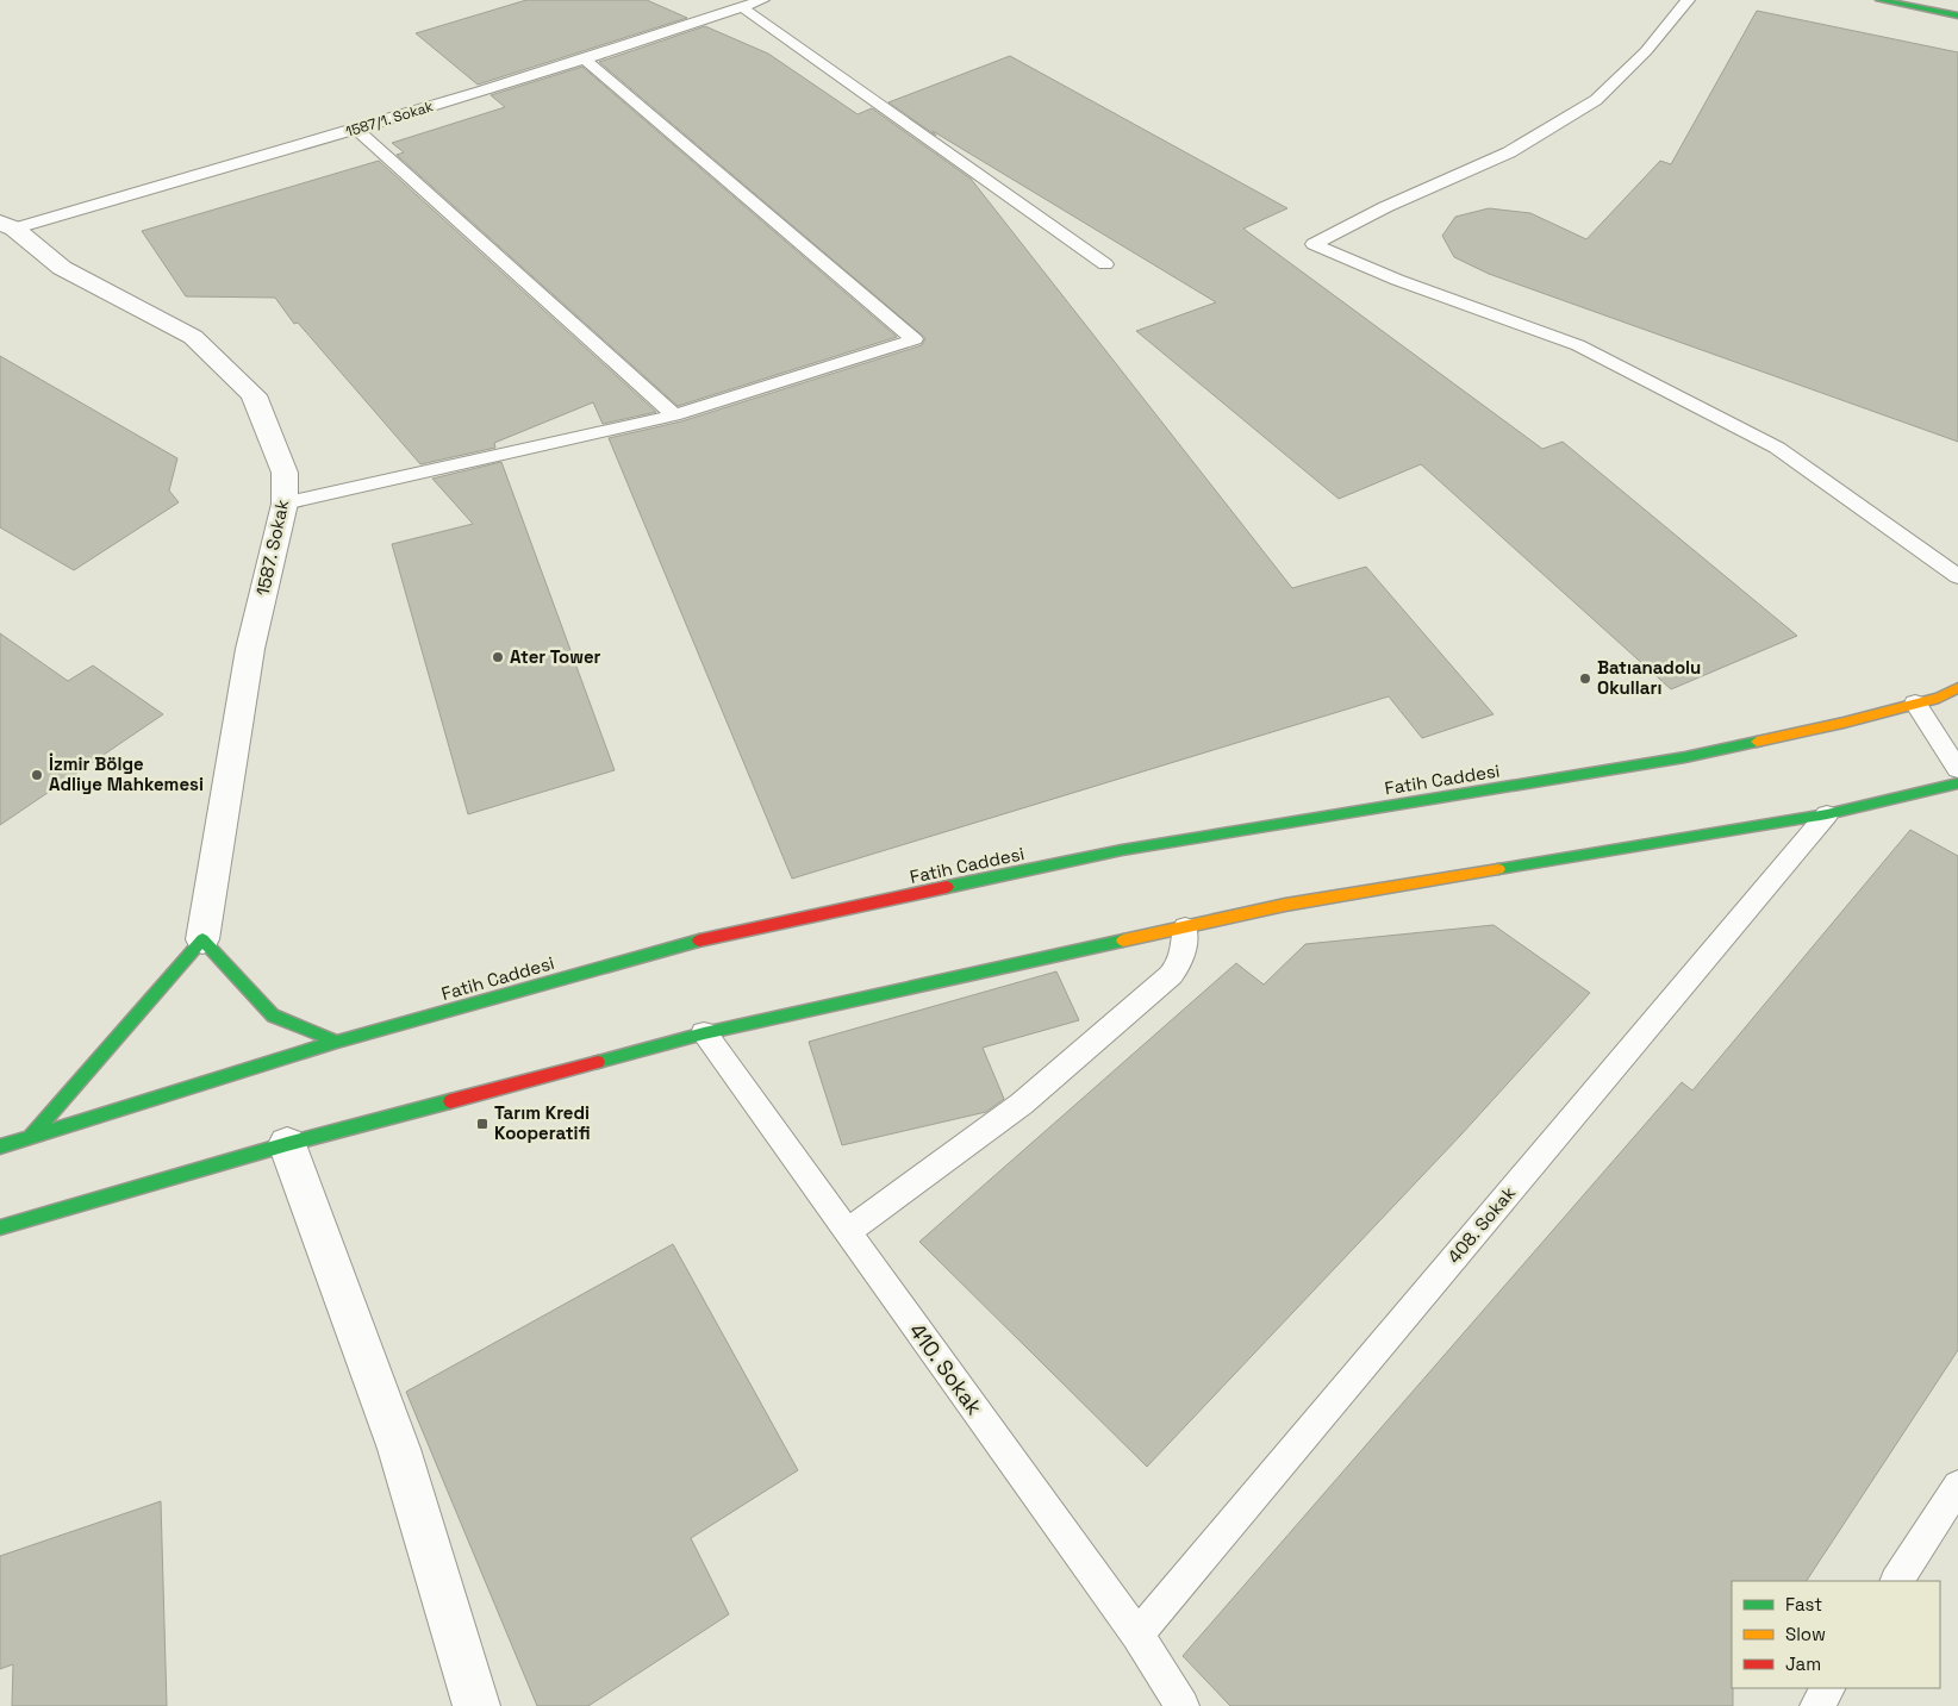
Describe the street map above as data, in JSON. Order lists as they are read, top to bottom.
{
  "streets": {
    "main road": ["Fatih Caddesi"],
    "street": ["1587. Sokak"],
    "lane": ["1587/1. Sokak", "408. Sokak", "410. Sokak"]
  },
  "crossings": [
    ["1587/1. Sokak", "1587. Sokak"],
    ["408. Sokak", "410. Sokak"]
  ],
  "places": {
    "other": ["Ater Tower", "Batıanadolu Okulları", "İzmir Bölge Adliye Mahkemesi"],
    "transit": ["Tarım Kredi Kooperatifi"]
  },
  "legend": ["Fast", "Slow", "Jam"]
}
